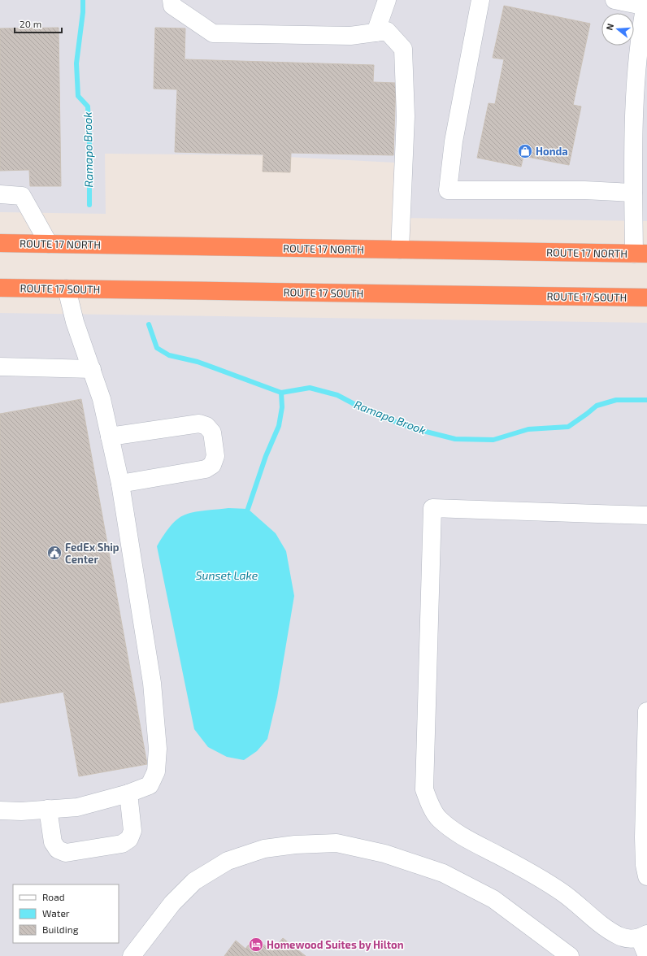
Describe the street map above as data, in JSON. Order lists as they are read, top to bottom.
{
  "streets": {
    "highway": ["ROUTE 17 NORTH", "ROUTE 17 SOUTH"]
  },
  "water": ["Ramapo Brook", "Sunset Lake"],
  "places": {
    "shop": ["Honda"],
    "public building": ["FedEx Ship Center"],
    "hotel": ["Homewood Suites by Hilton"]
  },
  "legend": ["Road", "Water", "Building"],
  "scale_bar": "20 m",
  "north": "left"
}
